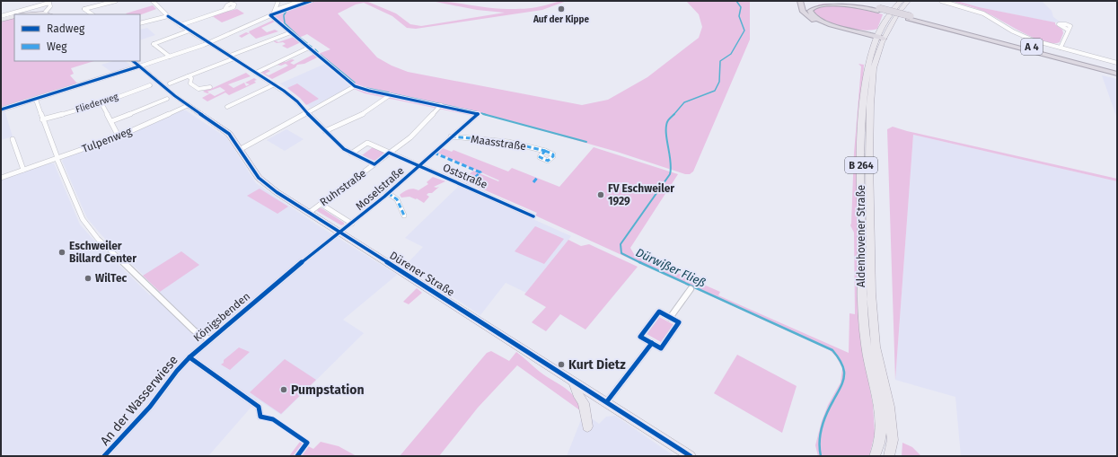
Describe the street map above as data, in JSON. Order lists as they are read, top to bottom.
{
  "streets": {
    "highway": ["A 4"],
    "main road": ["B 264", "Aldenhovener Straße", "Dürener Straße"],
    "street": [
      "Fliederweg",
      "Tulpenweg",
      "Maasstraße",
      "Oststraße",
      "Ruhrstraße",
      "Moselstraße",
      "Königsbenden",
      "An der Wasserwiese"
    ]
  },
  "crossings": [
    ["Fliederweg", "Königsbenden"],
    ["Tulpenweg", "Dürener Straße"],
    ["Tulpenweg", "Königsbenden"],
    ["Maasstraße", "Moselstraße"],
    ["Oststraße", "Ruhrstraße"],
    ["Oststraße", "Moselstraße"],
    ["Ruhrstraße", "Dürener Straße"],
    ["Moselstraße", "Dürener Straße"],
    ["Moselstraße", "Königsbenden"],
    ["Dürener Straße", "Königsbenden"],
    ["Königsbenden", "An der Wasserwiese"]
  ],
  "water": ["Dürwißer Fließ"],
  "places": [
    "Auf der Kippe",
    "FV Eschweiler 1929",
    "Eschweiler Billard Center",
    "WilTec",
    "Kurt Dietz",
    "Pumpstation"
  ],
  "legend": ["Radweg", "Weg"]
}
